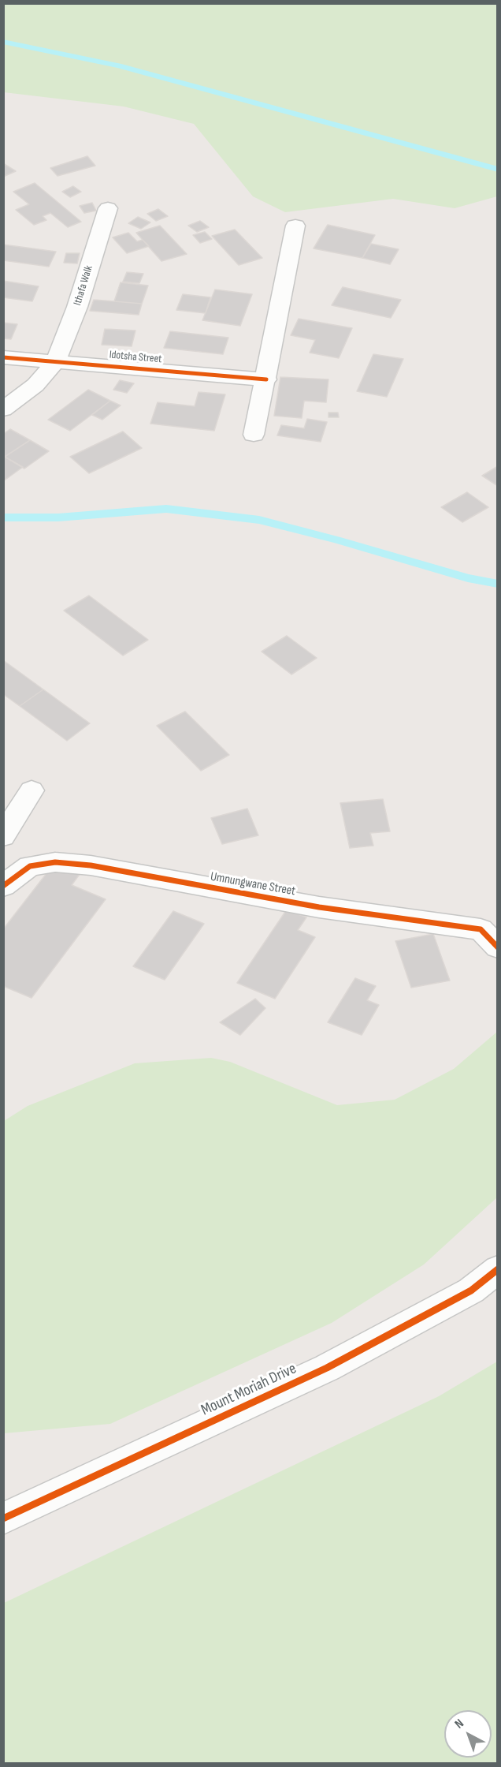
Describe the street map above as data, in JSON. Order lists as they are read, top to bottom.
{
  "streets": {
    "street": [
      "Ithafa Walk",
      "Idotsha Street",
      "Umnungwane Street",
      "Mount Moriah Drive"
    ]
  },
  "crossings": [
    ["Ithafa Walk", "Idotsha Street"]
  ],
  "north": "top left"
}
